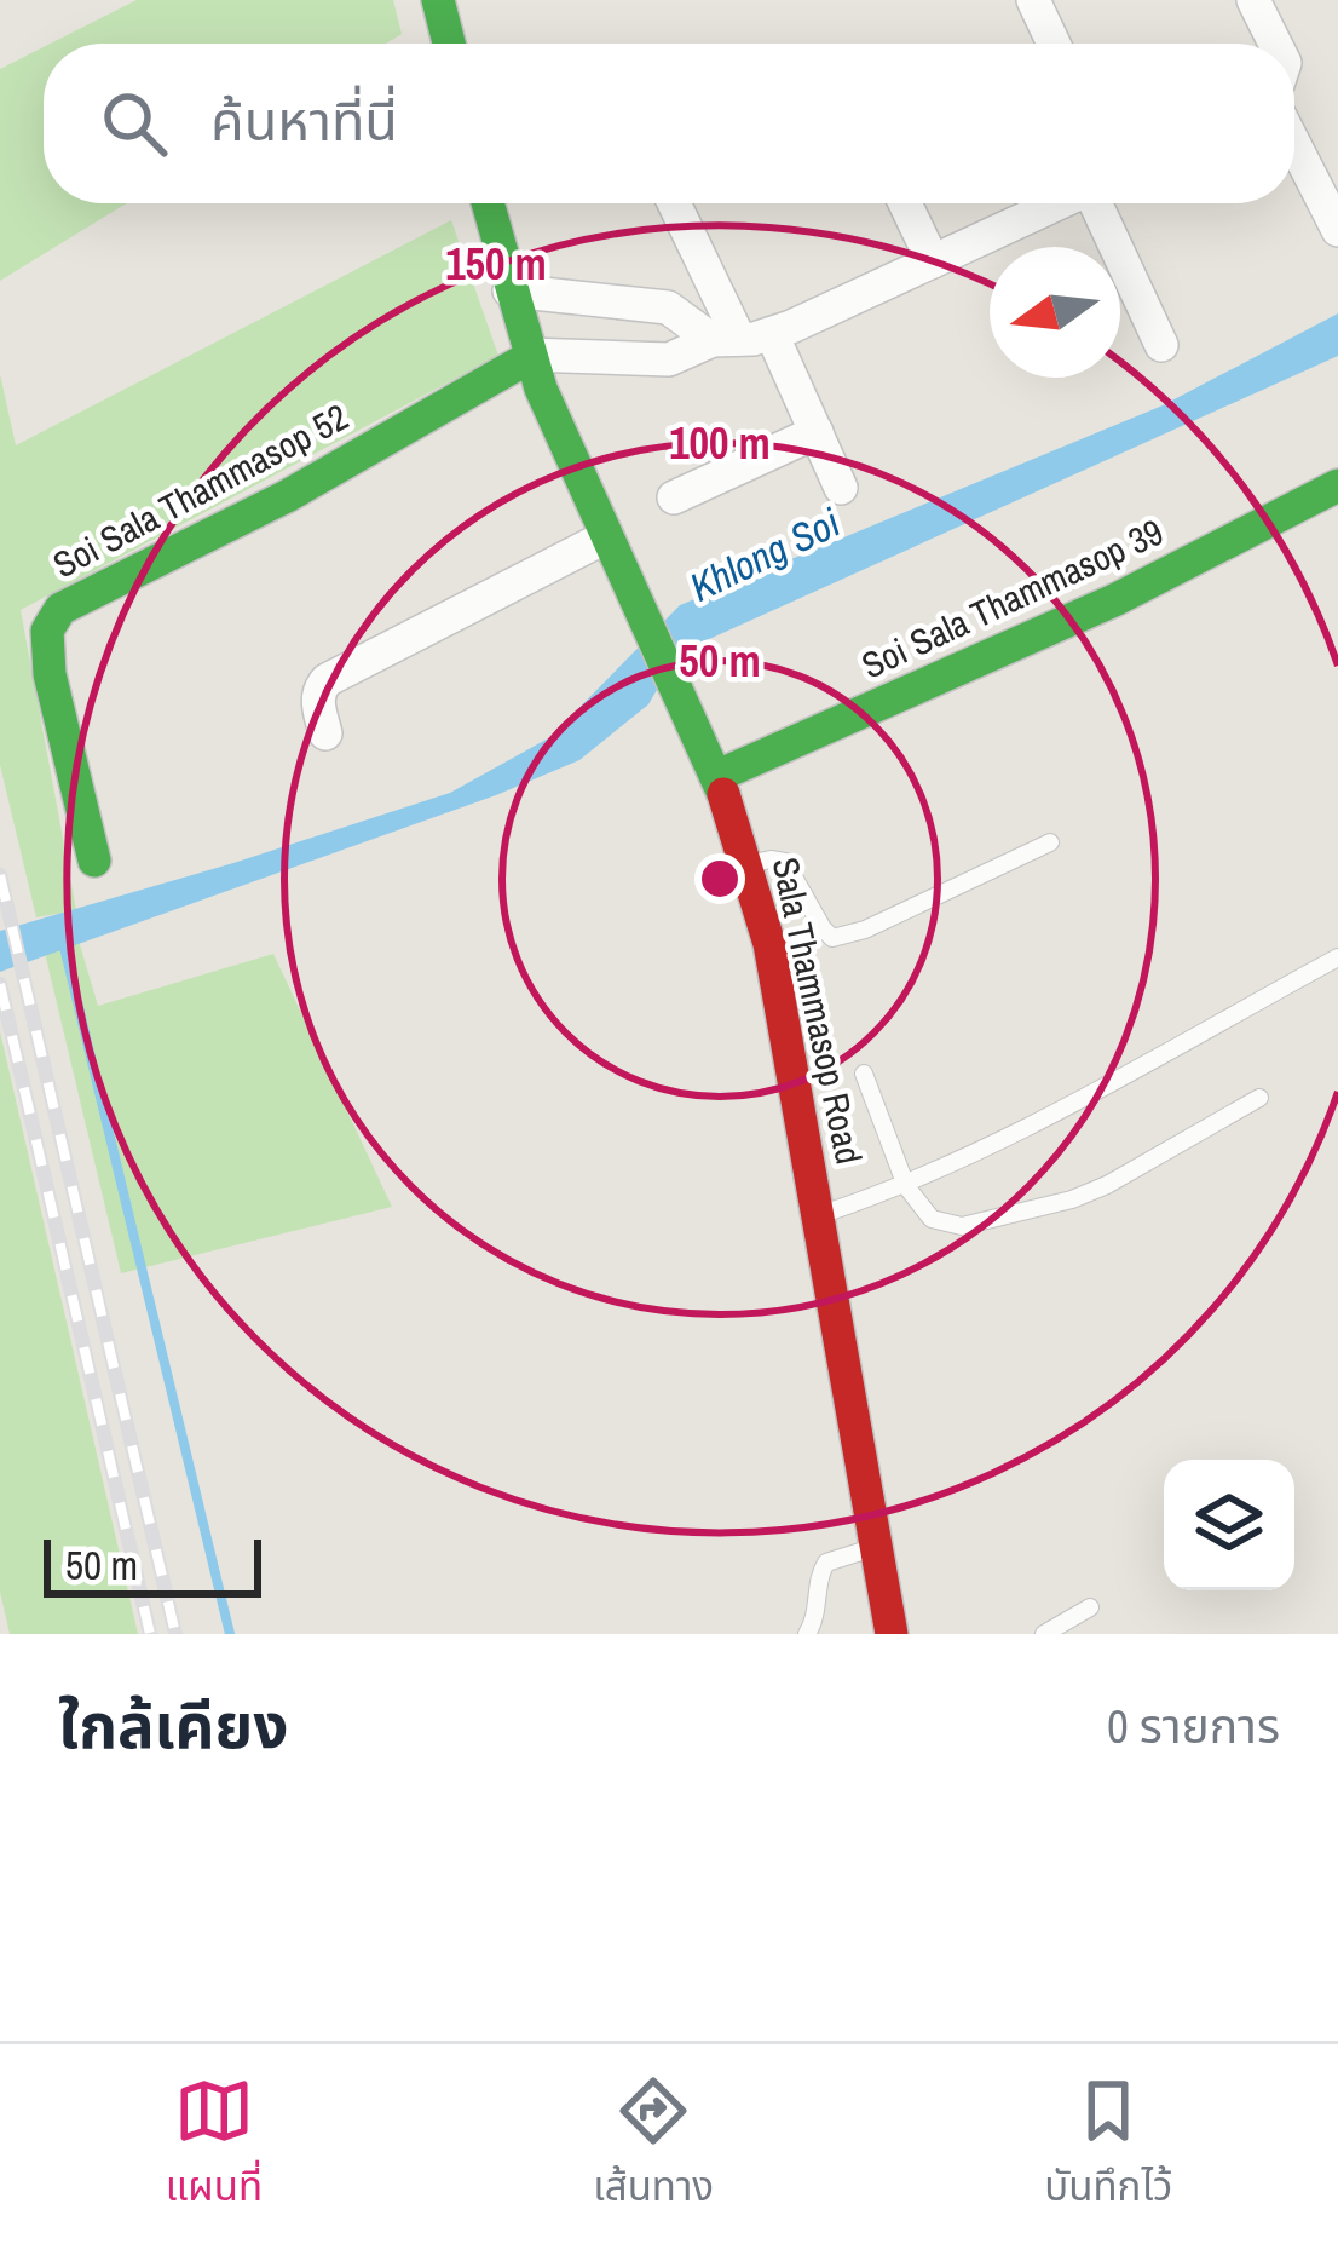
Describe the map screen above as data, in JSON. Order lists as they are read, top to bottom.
{
  "streets": {
    "street": ["Soi Sala Thammasop 52", "Soi Sala Thammasop 39", "Sala Thammasop Road"]
  },
  "crossings": [
    ["Soi Sala Thammasop 52", "Sala Thammasop Road"],
    ["Soi Sala Thammasop 39", "Sala Thammasop Road"]
  ],
  "water": ["Khlong Soi"],
  "scale_bar": "50 m",
  "north": "left",
  "page": {
    "search": "ค้นหาที่นี่",
    "scale": "50 m",
    "heading": ["ใกล้เคียง", "0 รายการ"],
    "nav": ["แผนที่", "เส้นทาง", "บันทึกไว้"]
  },
  "rings": ["150 m", "100 m", "50 m"]
}
